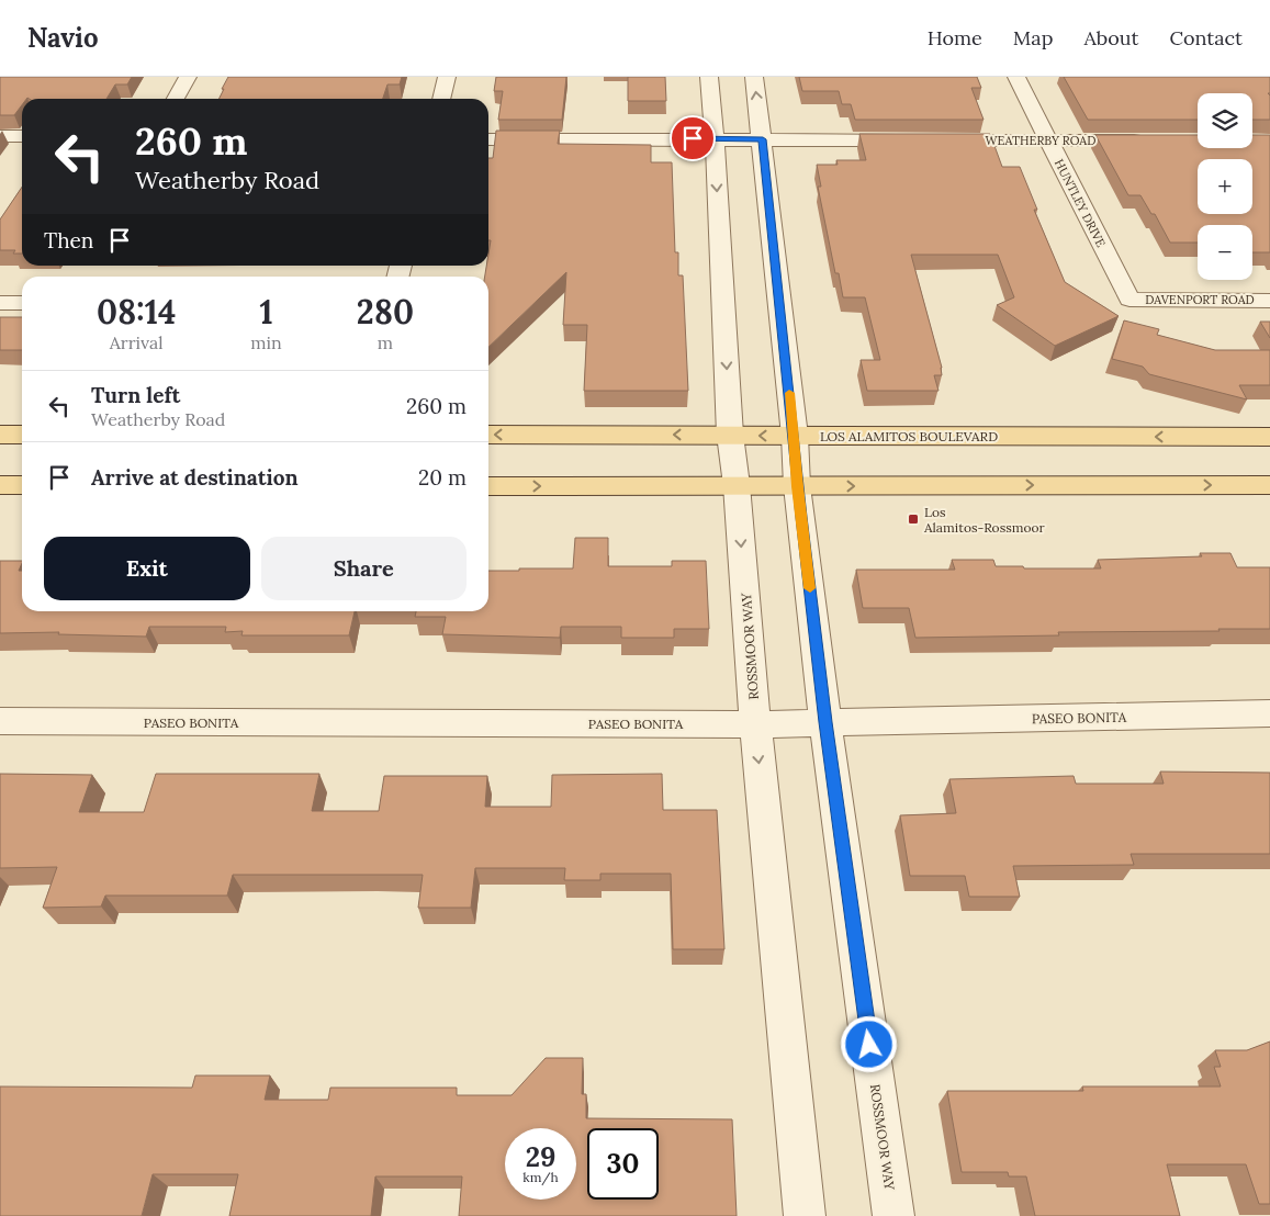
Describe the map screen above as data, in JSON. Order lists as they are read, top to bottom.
{
  "streets": {
    "main road": ["LOS ALAMITOS BOULEVARD"],
    "street": [
      "WEATHERBY ROAD",
      "HUNTLEY DRIVE",
      "DAVENPORT ROAD",
      "ROSSMOOR WAY",
      "PASEO BONITA"
    ]
  },
  "crossings": [
    ["WEATHERBY ROAD", "HUNTLEY DRIVE"],
    ["HUNTLEY DRIVE", "DAVENPORT ROAD"],
    ["LOS ALAMITOS BOULEVARD", "ROSSMOOR WAY"],
    ["ROSSMOOR WAY", "PASEO BONITA"]
  ],
  "places": {
    "transit": ["Los Alamitos-Rossmoor"]
  },
  "page": {
    "header": "Navio",
    "nav": [
      "Home",
      "Map",
      "About",
      "Contact"
    ],
    "map_buttons": ["+", "−"],
    "turn": ["260 m", "Weatherby Road"],
    "then": "Then",
    "eta": [
      "08:14",
      "Arrival",
      "1",
      "min",
      "280",
      "m"
    ],
    "list": [
      {
        "name": "Turn left",
        "note": "Weatherby Road",
        "value": "260 m"
      },
      {
        "name": "Arrive at destination",
        "value": "20 m"
      }
    ],
    "buttons": ["Exit", "Share"],
    "speed": "29 km/h",
    "limit": "30"
  }
}
